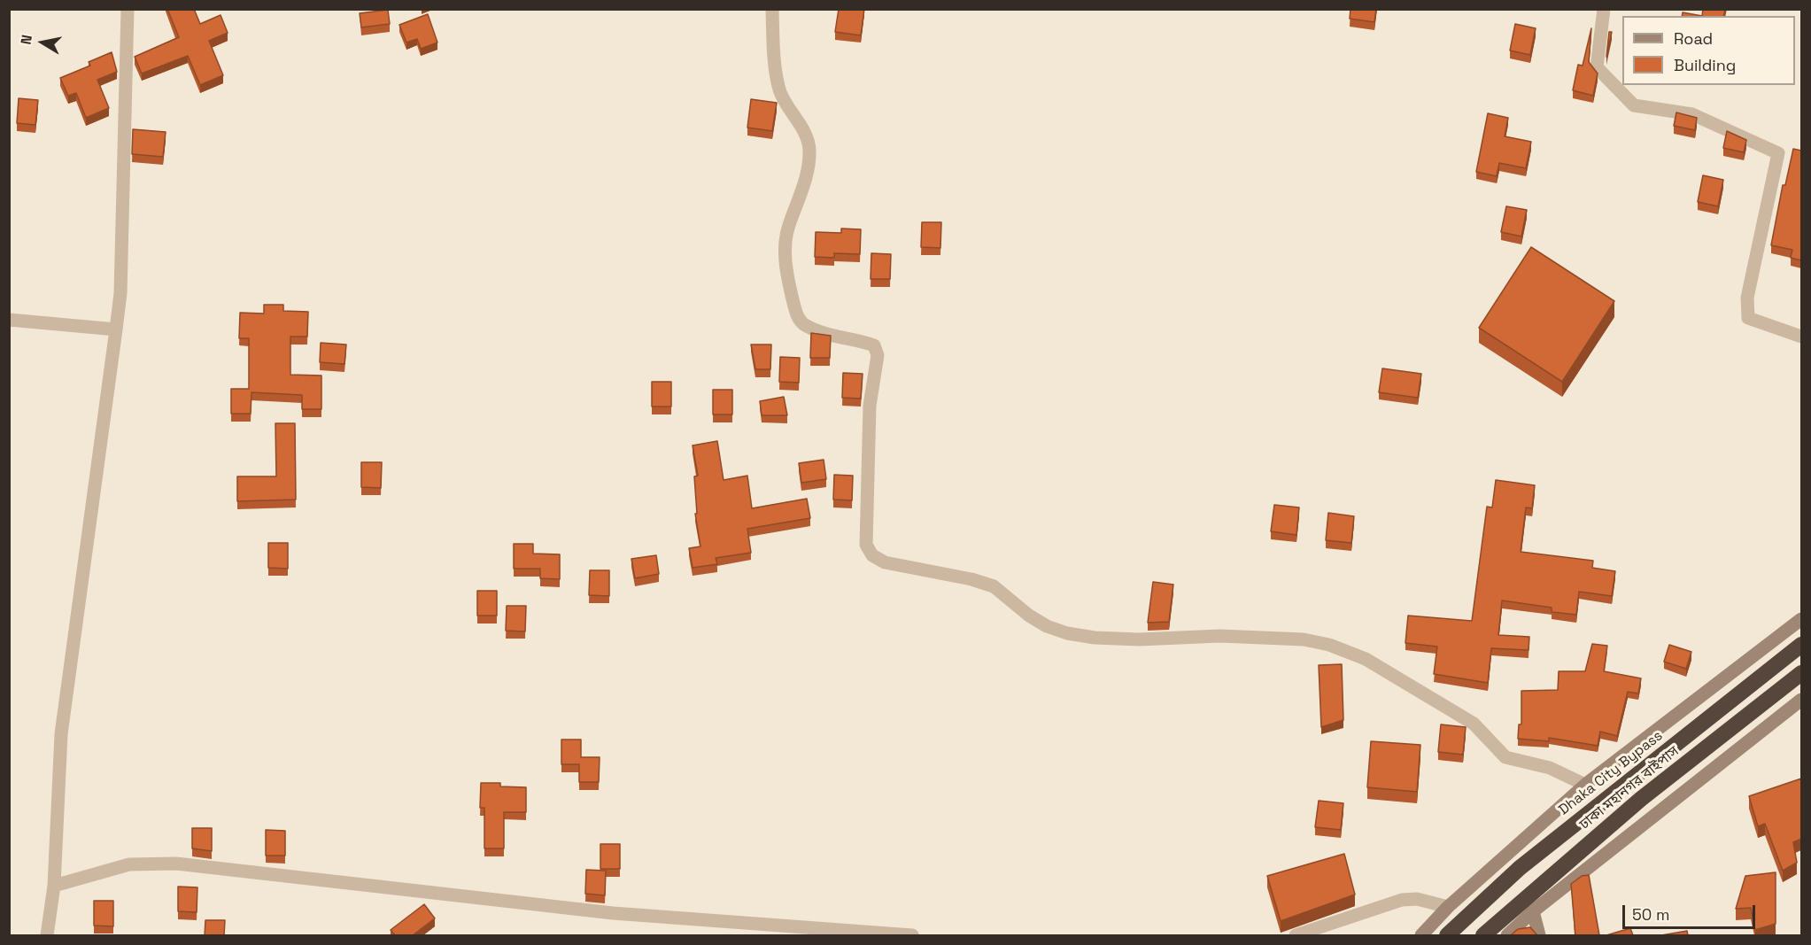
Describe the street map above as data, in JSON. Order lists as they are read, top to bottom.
{
  "streets": {
    "highway": ["Dhaka City Bypass", "ঢাকা মহানগর বাইপাস"]
  },
  "legend": ["Road", "Building"],
  "scale_bar": "50 m",
  "north": "left"
}
